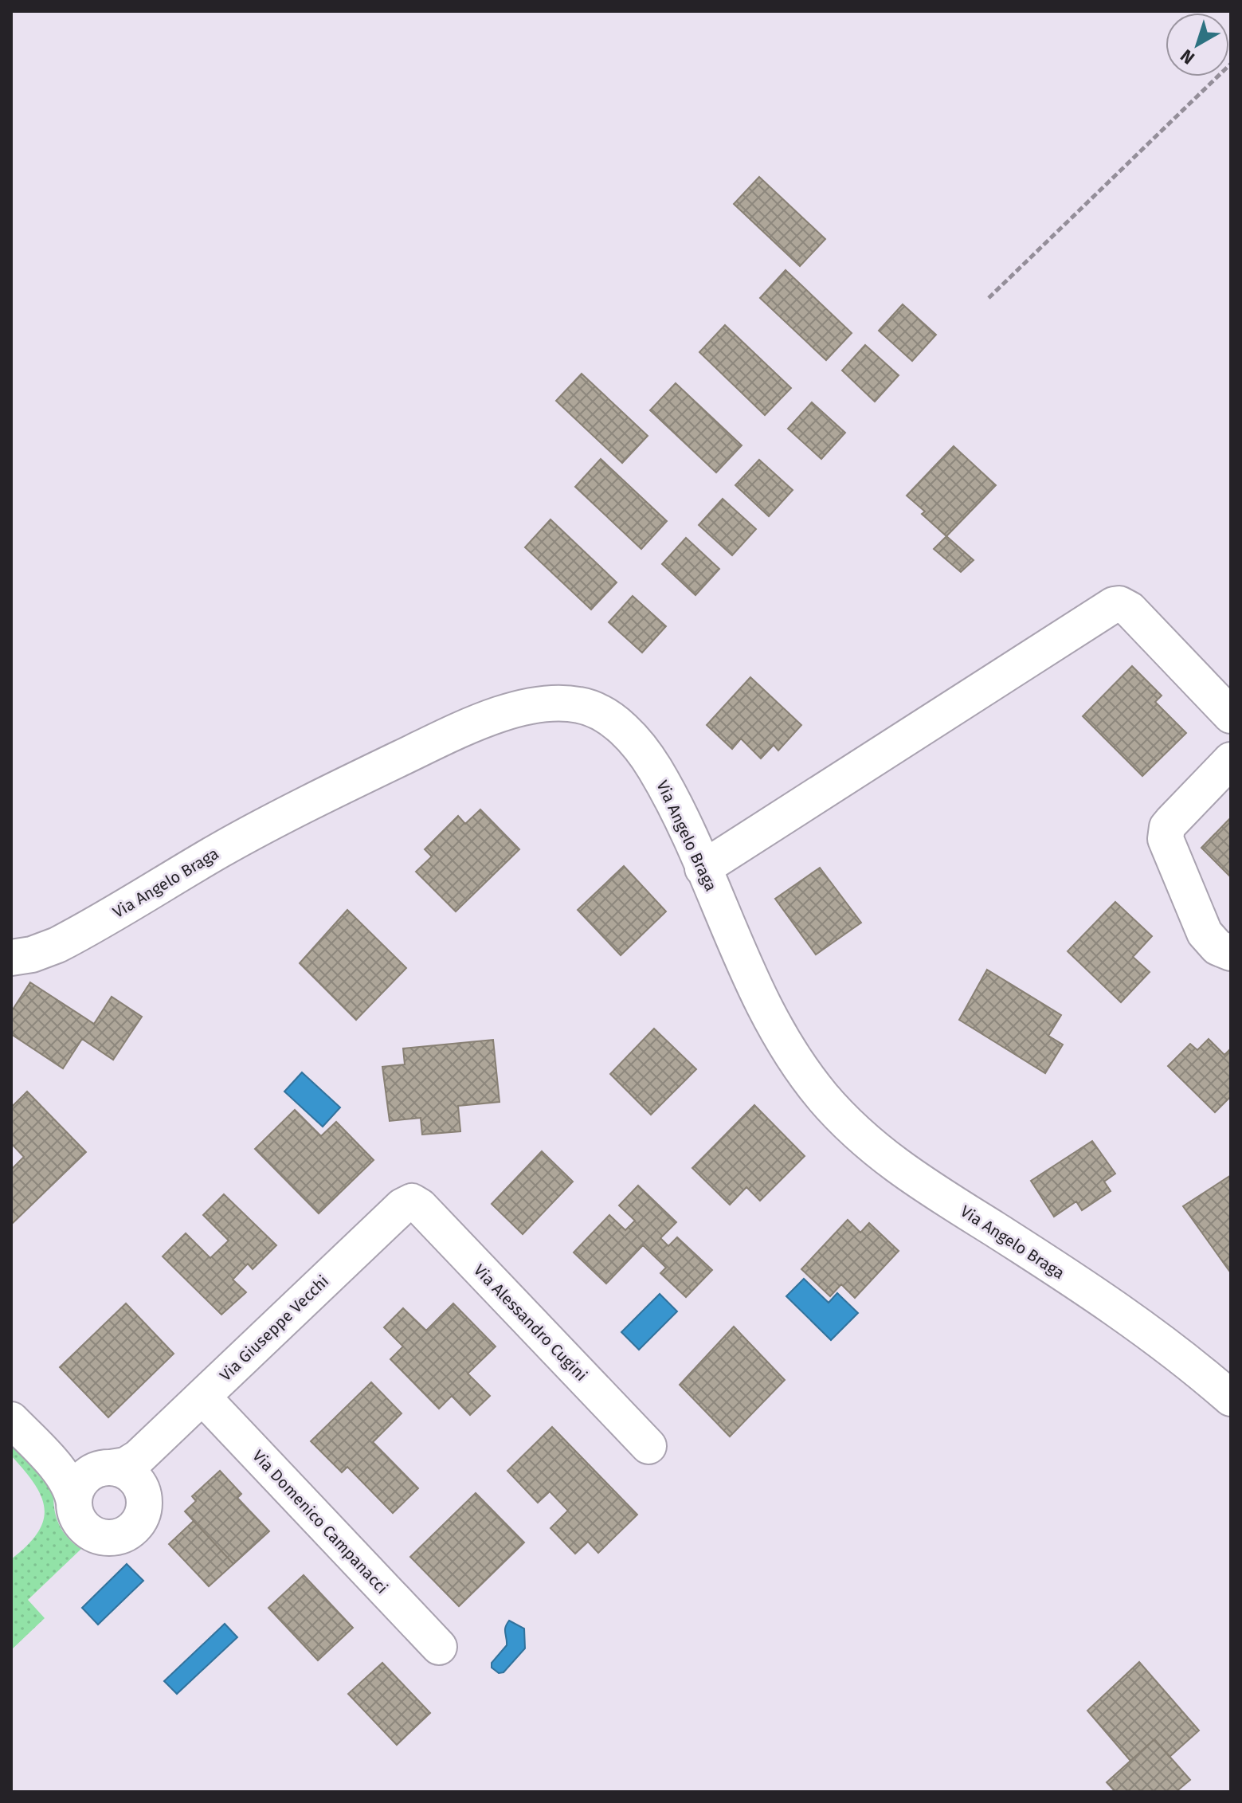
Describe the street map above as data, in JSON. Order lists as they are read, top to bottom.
{
  "streets": {
    "street": [
      "Via Angelo Braga",
      "Via Alessandro Cugini",
      "Via Giuseppe Vecchi",
      "Via Domenico Campanacci"
    ]
  },
  "crossings": [
    ["Via Alessandro Cugini", "Via Giuseppe Vecchi"],
    ["Via Giuseppe Vecchi", "Via Domenico Campanacci"]
  ],
  "north": "bottom left"
}
